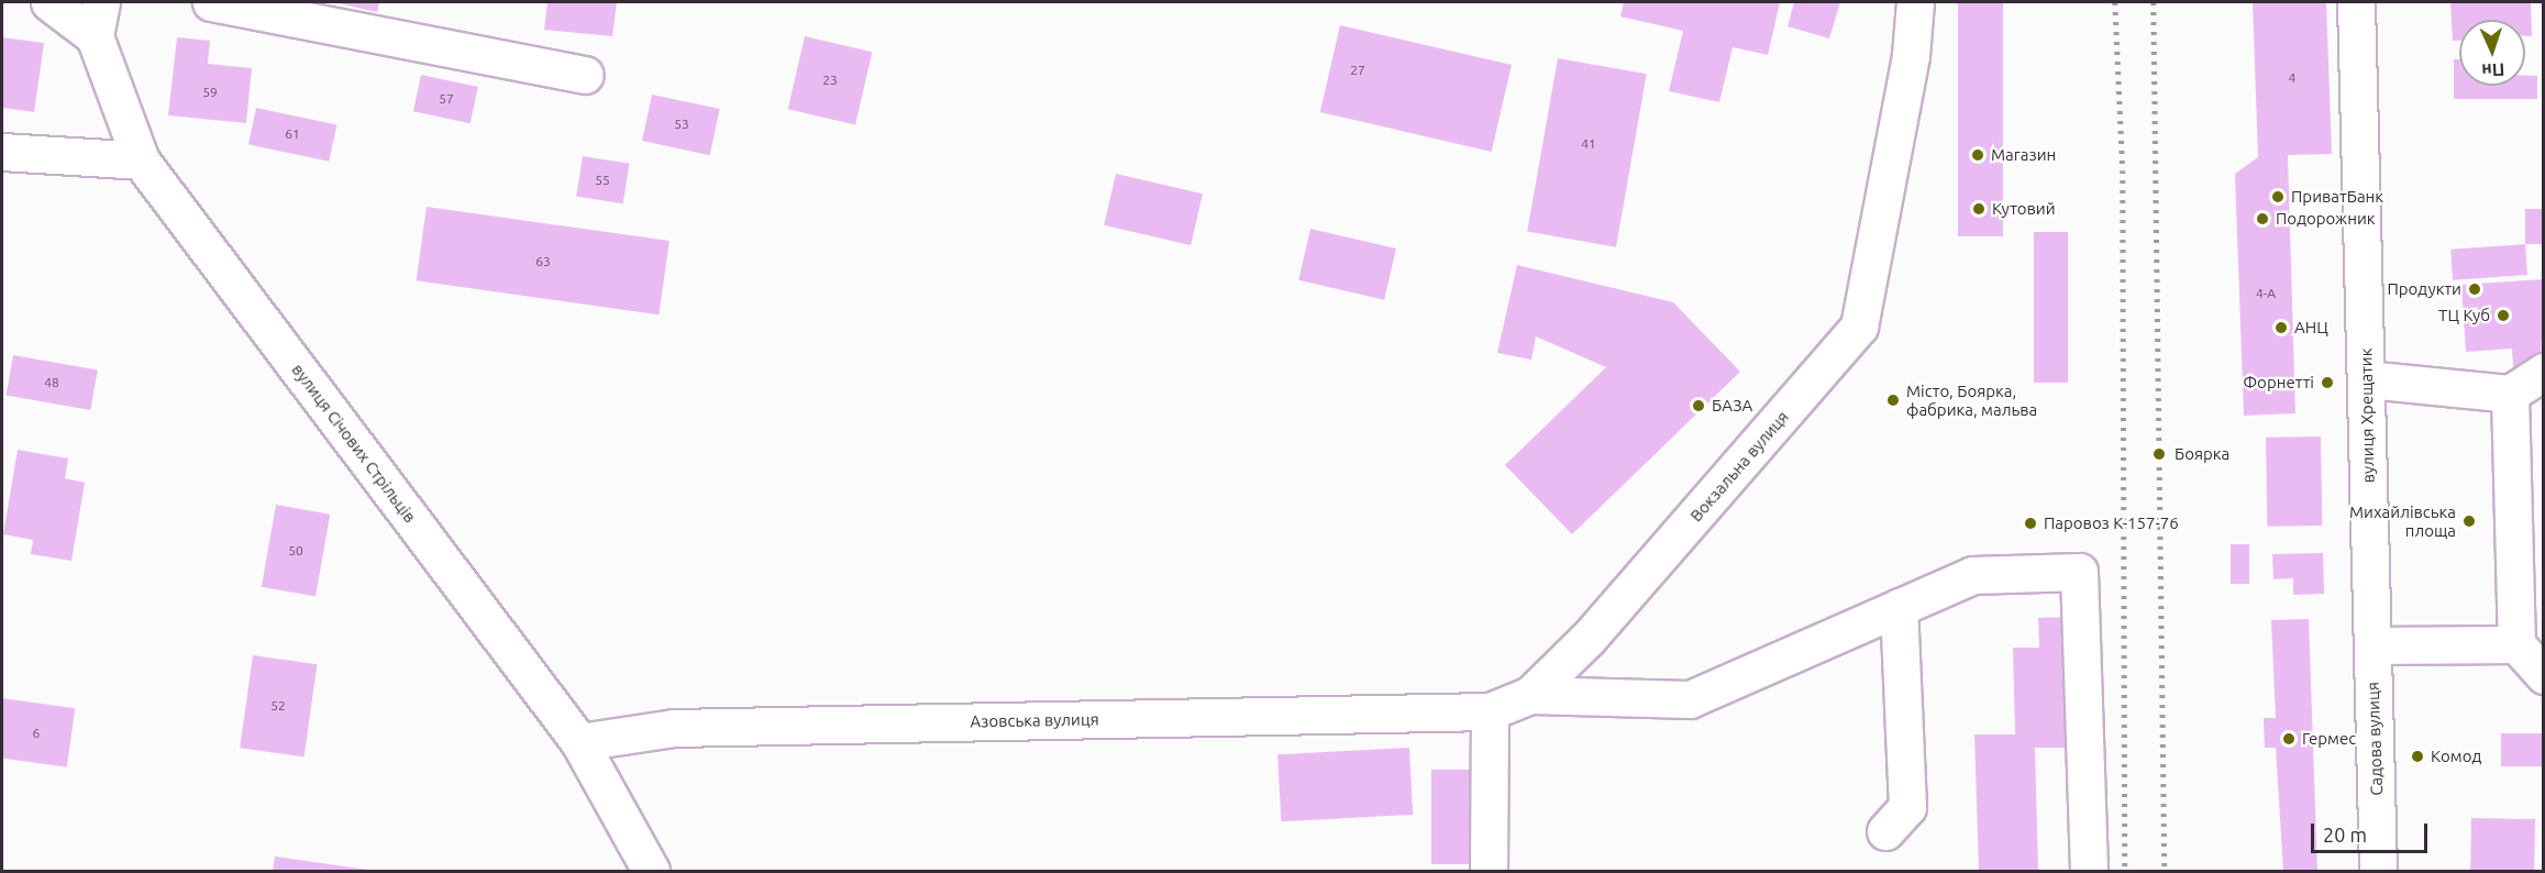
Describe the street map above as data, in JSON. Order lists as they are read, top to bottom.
{
  "streets": {
    "street": [
      "вулиця Хрещатик",
      "вулиця Січових Стрільців",
      "Вокзальна вулиця",
      "Азовська вулиця",
      "Садова вулиця"
    ]
  },
  "crossings": [
    ["вулиця Хрещатик", "Садова вулиця"],
    ["вулиця Січових Стрільців", "Азовська вулиця"],
    ["Вокзальна вулиця", "Азовська вулиця"]
  ],
  "places": [
    "Магазин",
    "ПриватБанк",
    "Кутовий",
    "Подорожник",
    "Продукти",
    "ТЦ Куб",
    "АНЦ",
    "Форнетті",
    "Місто, Боярка, фабрика, мальва",
    "БАЗА",
    "Боярка",
    "Михайлівська площа",
    "Паровоз К-157-76",
    "Гермес",
    "Комод"
  ],
  "house_numbers": [
    "27",
    "4",
    "23",
    "59",
    "57",
    "53",
    "61",
    "41",
    "55",
    "63",
    "4-А",
    "48",
    "50",
    "52",
    "6"
  ],
  "scale_bar": "20 m",
  "north": "bottom"
}
